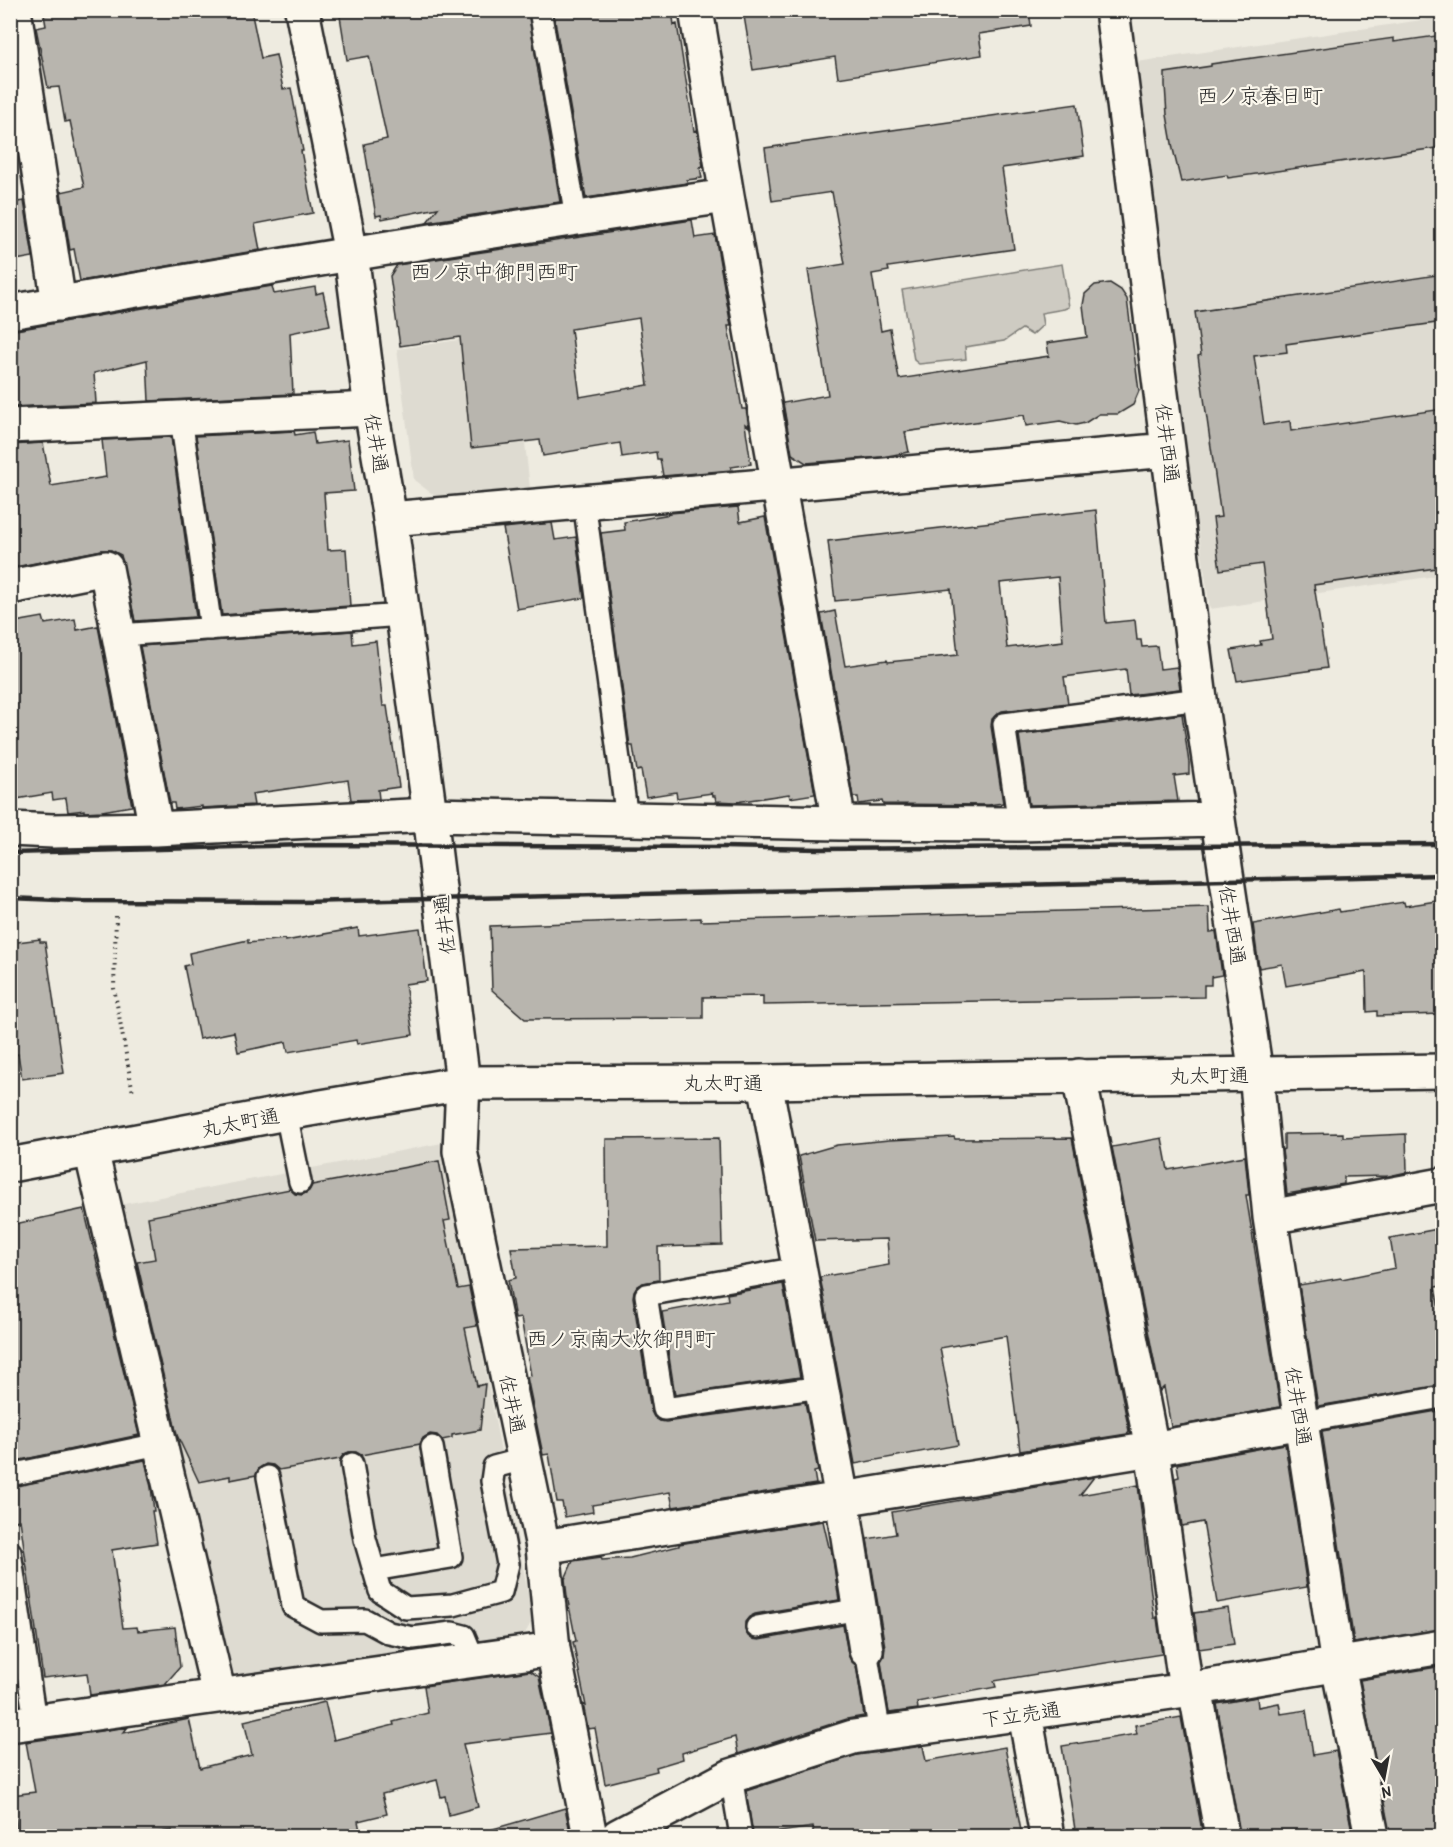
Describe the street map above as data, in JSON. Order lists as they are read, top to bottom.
{
  "streets": {
    "street": [
      "佐井通",
      "佐井西通",
      "丸太町通",
      "下立売通"
    ]
  },
  "crossings": [
    ["佐井通", "丸太町通"],
    ["佐井西通", "丸太町通"],
    ["佐井西通", "下立売通"]
  ],
  "districts": ["西ノ京春日町", "西ノ京中御門西町", "西ノ京南大炊御門町"],
  "north": "bottom"
}
